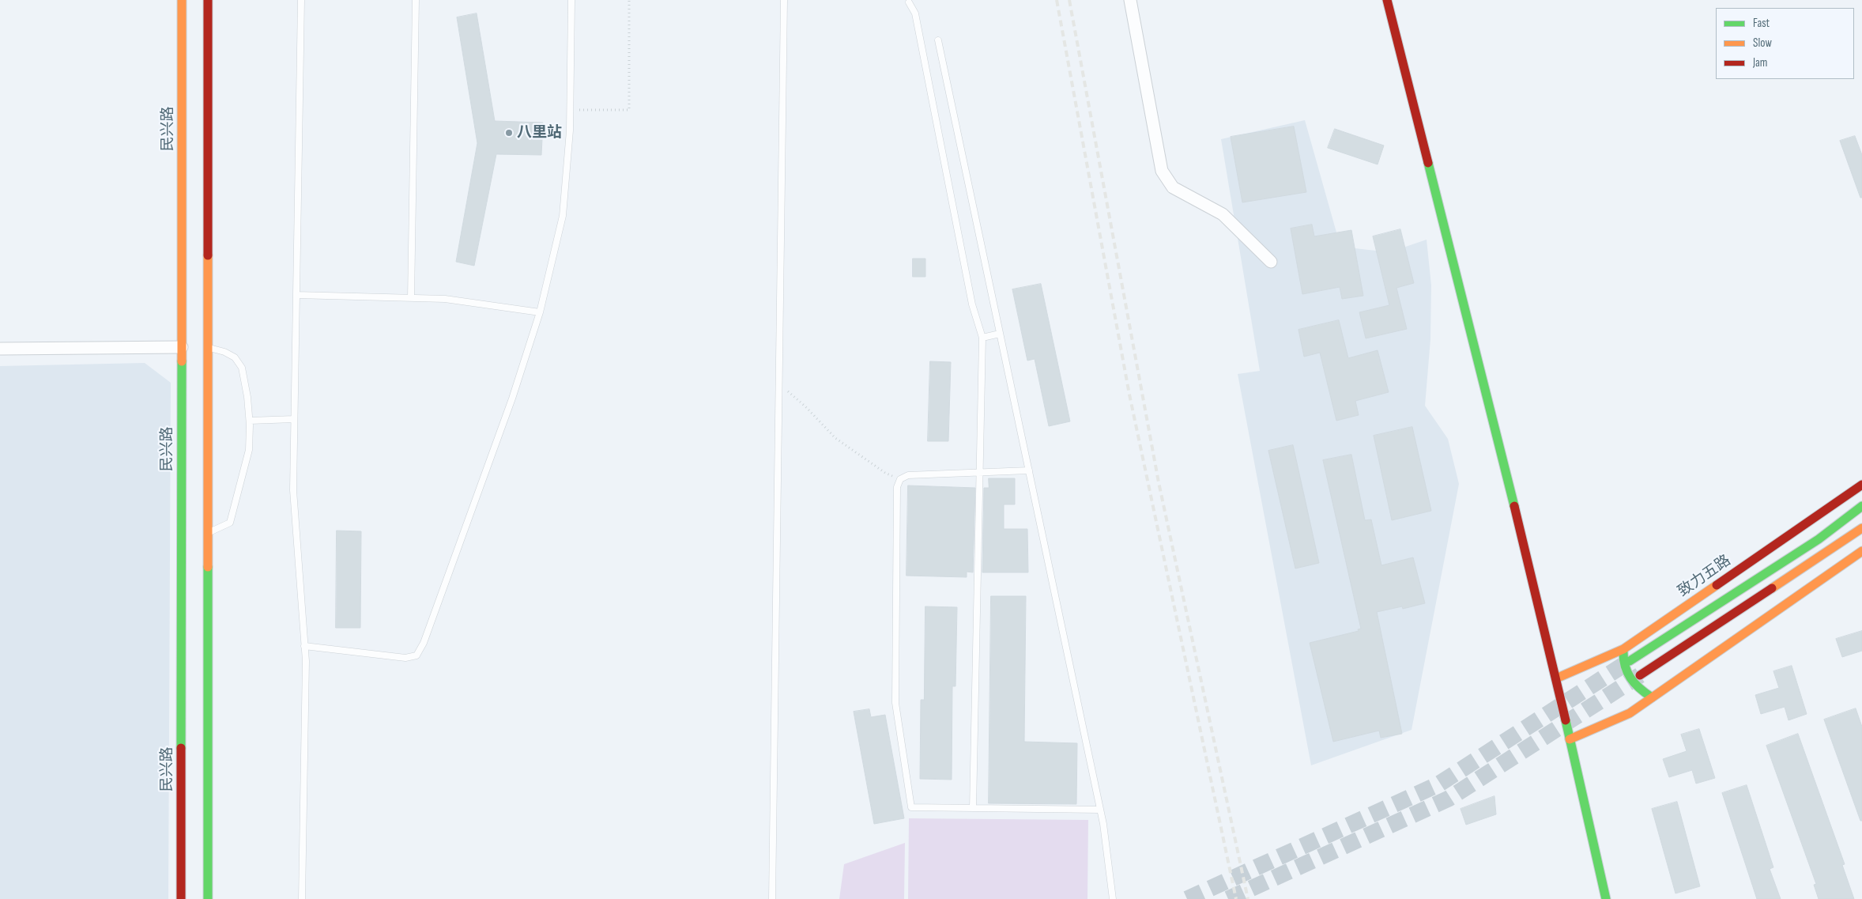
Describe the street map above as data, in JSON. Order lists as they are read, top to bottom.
{
  "streets": {
    "street": ["民兴路", "致力五路"]
  },
  "places": ["八里站"],
  "legend": ["Fast", "Slow", "Jam"]
}
